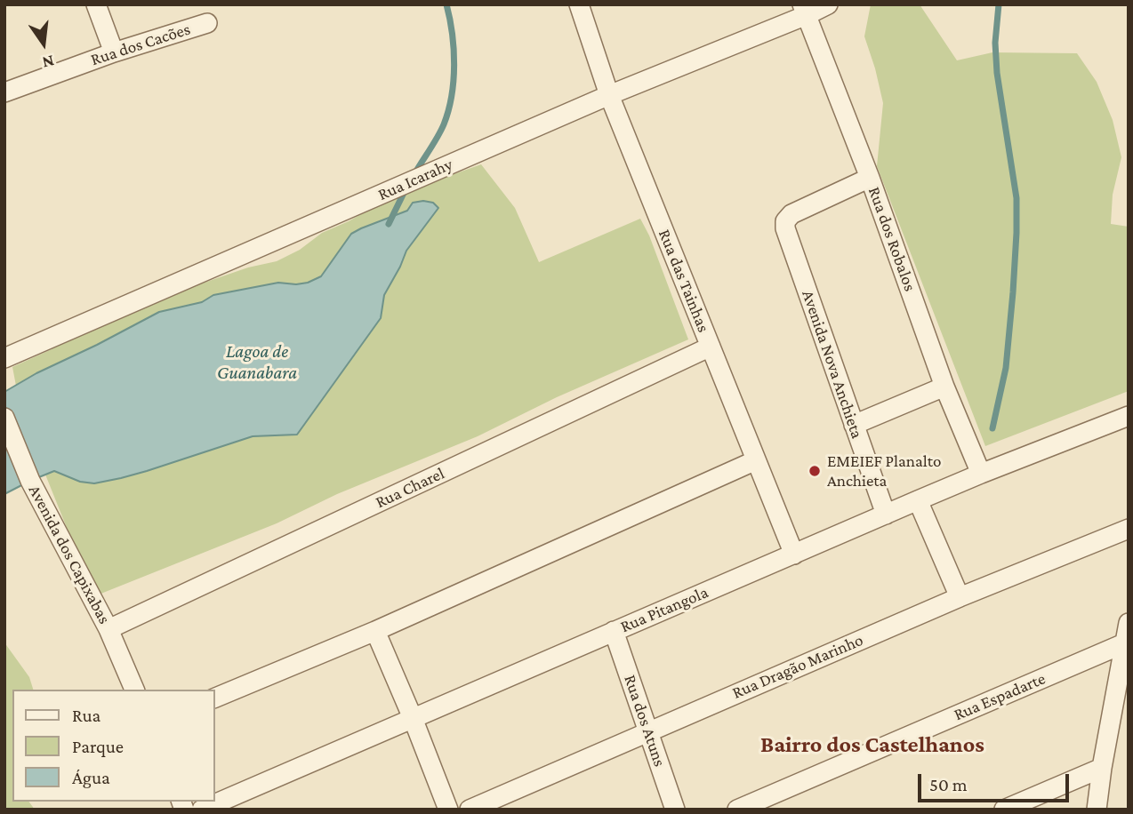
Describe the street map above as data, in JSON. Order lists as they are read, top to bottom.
{
  "streets": {
    "street": [
      "Rua dos Cacões",
      "Rua Icarahy",
      "Rua dos Robalos",
      "Rua das Tainhas",
      "Avenida Nova Anchieta",
      "Rua Charel",
      "Avenida dos Capixabas",
      "Rua Pitangola",
      "Rua Dragão Marinho",
      "Rua Espadarte",
      "Rua dos Atuns"
    ]
  },
  "crossings": [
    ["Rua Icarahy", "Rua dos Robalos"],
    ["Rua Icarahy", "Rua das Tainhas"],
    ["Rua dos Robalos", "Avenida Nova Anchieta"],
    ["Rua dos Robalos", "Rua Pitangola"],
    ["Rua das Tainhas", "Rua Charel"],
    ["Rua das Tainhas", "Rua Pitangola"],
    ["Avenida Nova Anchieta", "Rua Pitangola"],
    ["Rua Charel", "Avenida dos Capixabas"],
    ["Rua Pitangola", "Rua dos Atuns"],
    ["Rua Dragão Marinho", "Rua dos Atuns"]
  ],
  "districts": ["Bairro dos Castelhanos"],
  "water": ["Lagoa de Guanabara"],
  "places": ["EMEIEF Planalto Anchieta"],
  "legend": ["Rua", "Parque", "Água"],
  "scale_bar": "50 m",
  "north": "bottom"
}
